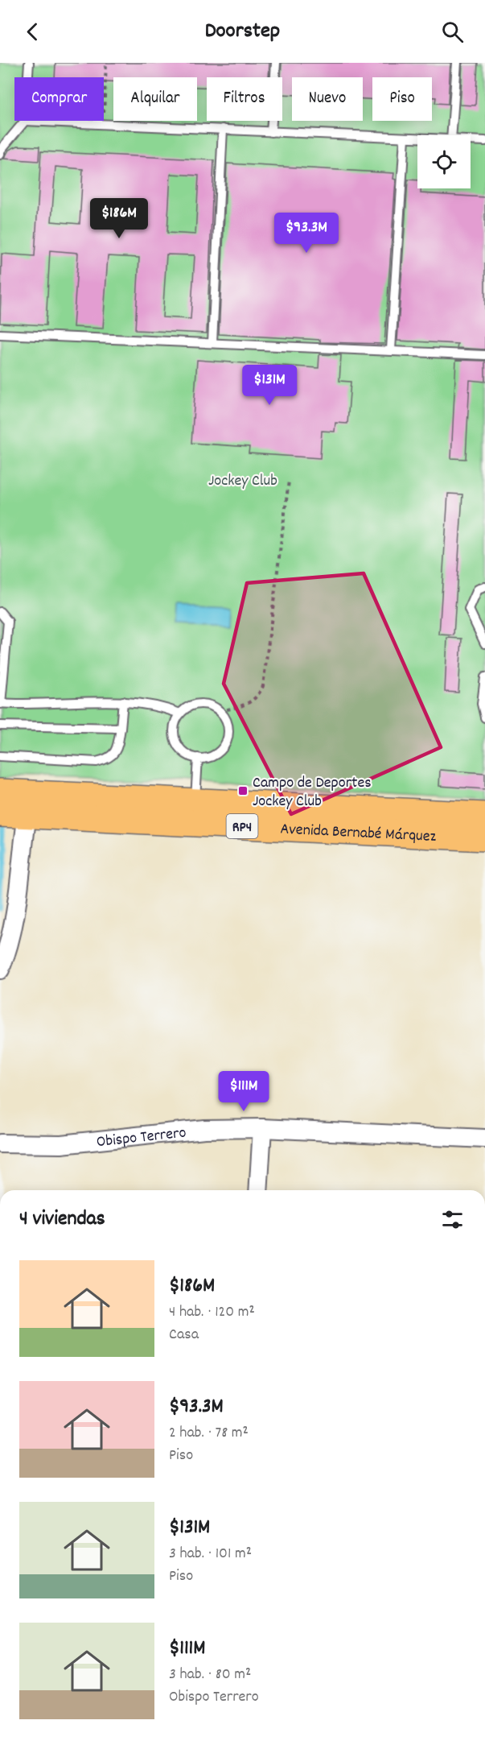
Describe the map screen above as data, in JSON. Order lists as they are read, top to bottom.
{
  "streets": {
    "main road": ["RP4", "Avenida Bernabé Márquez"],
    "street": ["Obispo Terrero"]
  },
  "parks": ["Jockey Club"],
  "places": {
    "transit": ["Campo de Deportes Jockey Club"]
  },
  "page": {
    "header": "Doorstep",
    "chip": [
      "Comprar",
      "Alquilar",
      "Filtros",
      "Nuevo",
      "Piso"
    ],
    "price": [
      "$186M",
      "$93.3M",
      "$131M",
      "$111M"
    ],
    "heading": "4 viviendas",
    "list": [
      {
        "name": "$186M",
        "note": "4 hab. · 120 m² · Casa"
      },
      {
        "name": "$93.3M",
        "note": "2 hab. · 78 m² · Piso"
      },
      {
        "name": "$131M",
        "note": "3 hab. · 101 m² · Piso"
      },
      {
        "name": "$111M",
        "note": "3 hab. · 80 m² · Obispo Terrero"
      }
    ]
  }
}
